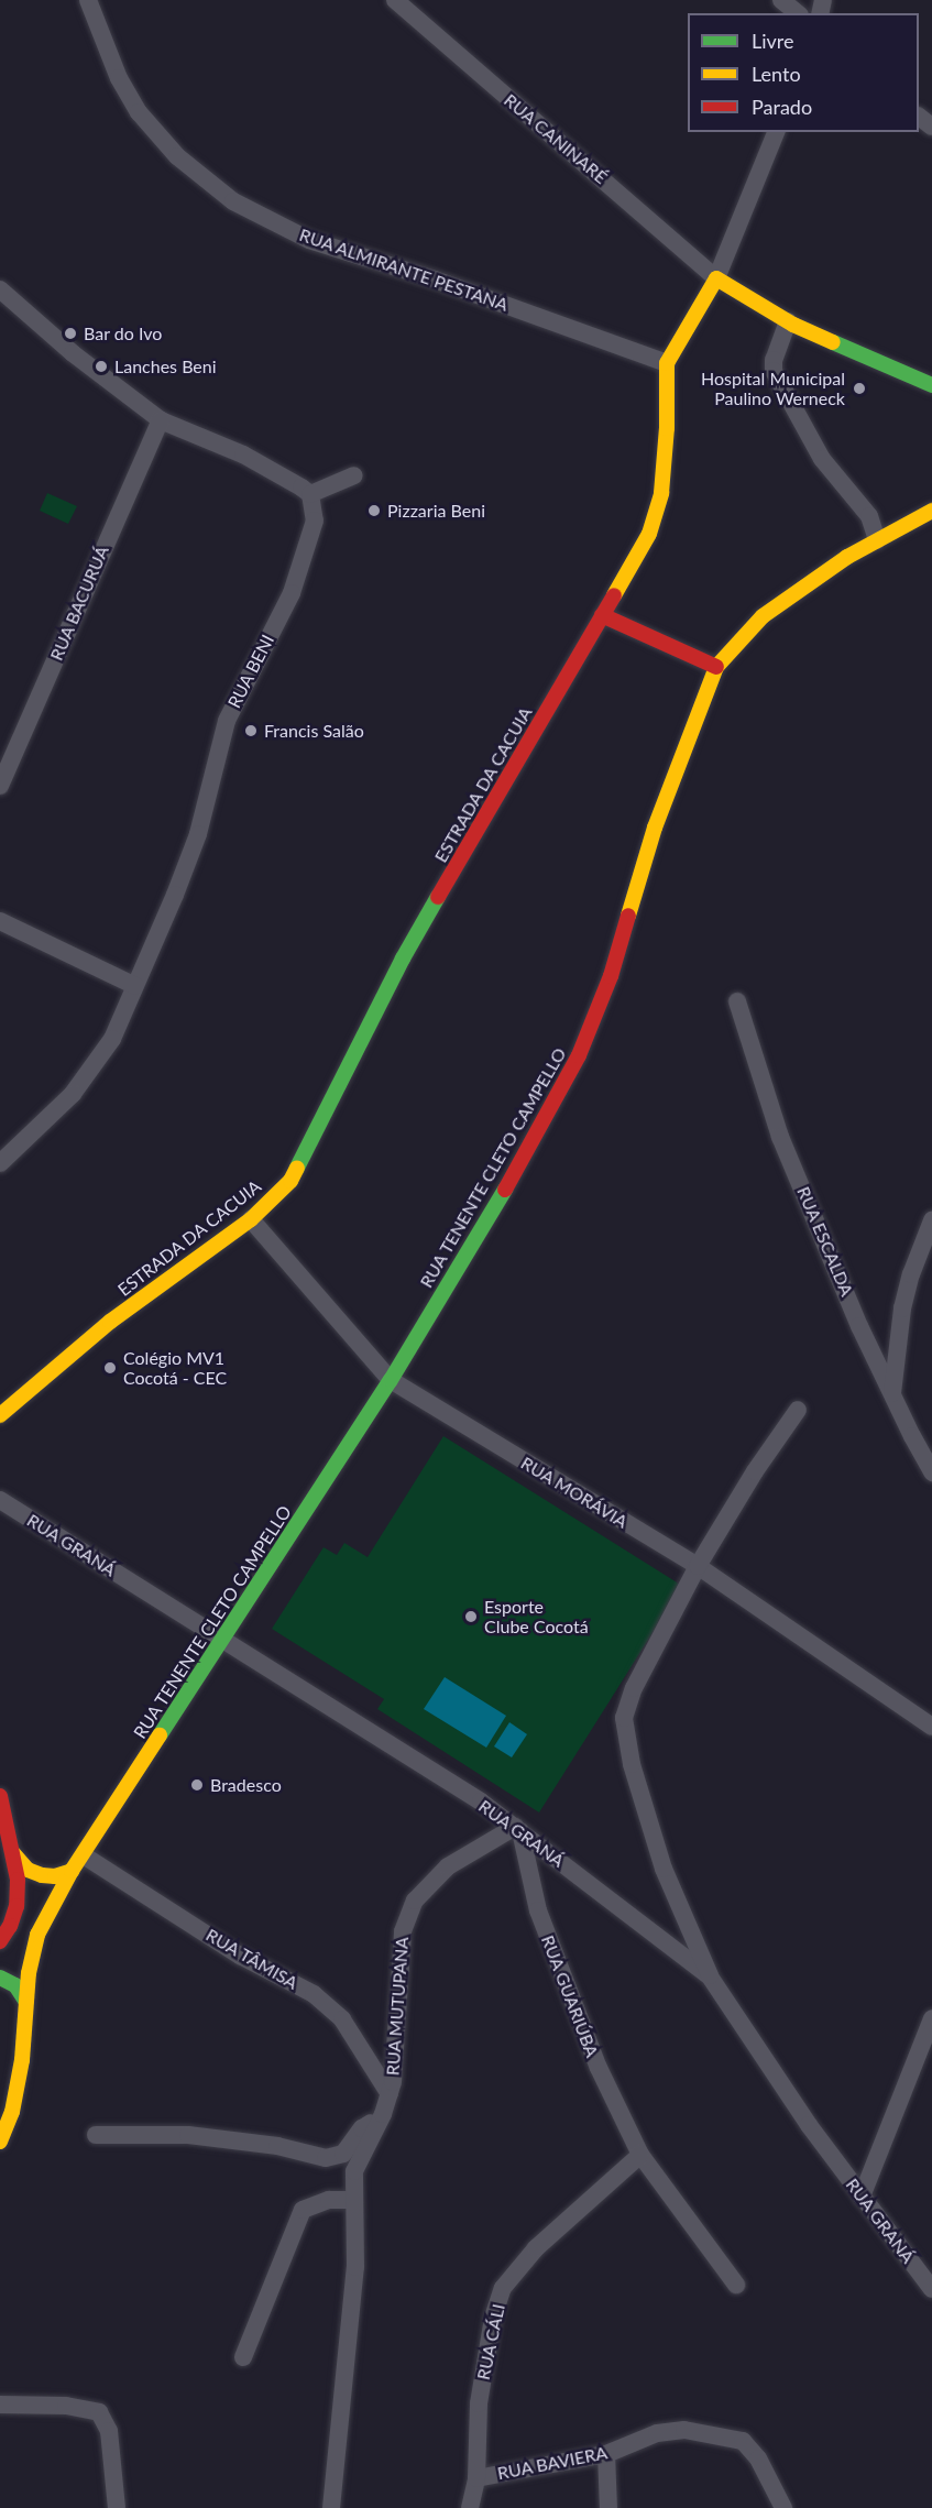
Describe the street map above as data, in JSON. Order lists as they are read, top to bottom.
{
  "streets": {
    "main road": ["ESTRADA DA CACUIA", "RUA TENENTE CLETO CAMPELLO"],
    "street": [
      "RUA CANINARÉ",
      "RUA ALMIRANTE PESTANA",
      "RUA BACURUÁ",
      "RUA BENI",
      "RUA ESCALDA",
      "RUA MORÁVIA",
      "RUA GRANÁ",
      "RUA TÂMISA",
      "RUA GUARIÚBA",
      "RUA MUTUPANA",
      "RUA CÁLI",
      "RUA BAVIERA"
    ]
  },
  "crossings": [
    ["RUA ALMIRANTE PESTANA", "ESTRADA DA CACUIA"],
    ["ESTRADA DA CACUIA", "RUA MORÁVIA"],
    ["RUA TENENTE CLETO CAMPELLO", "RUA MORÁVIA"],
    ["RUA TENENTE CLETO CAMPELLO", "RUA GRANÁ"],
    ["RUA TENENTE CLETO CAMPELLO", "RUA TÂMISA"],
    ["RUA GRANÁ", "RUA GUARIÚBA"],
    ["RUA GRANÁ", "RUA MUTUPANA"],
    ["RUA TÂMISA", "RUA MUTUPANA"],
    ["RUA GUARIÚBA", "RUA MUTUPANA"],
    ["RUA GUARIÚBA", "RUA CÁLI"],
    ["RUA CÁLI", "RUA BAVIERA"]
  ],
  "places": [
    "Bar do Ivo",
    "Lanches Beni",
    "Hospital Municipal Paulino Werneck",
    "Pizzaria Beni",
    "Francis Salão",
    "Colégio MV1 Cocotá - CEC",
    "Esporte Clube Cocotá",
    "Bradesco"
  ],
  "legend": ["Livre", "Lento", "Parado"]
}
